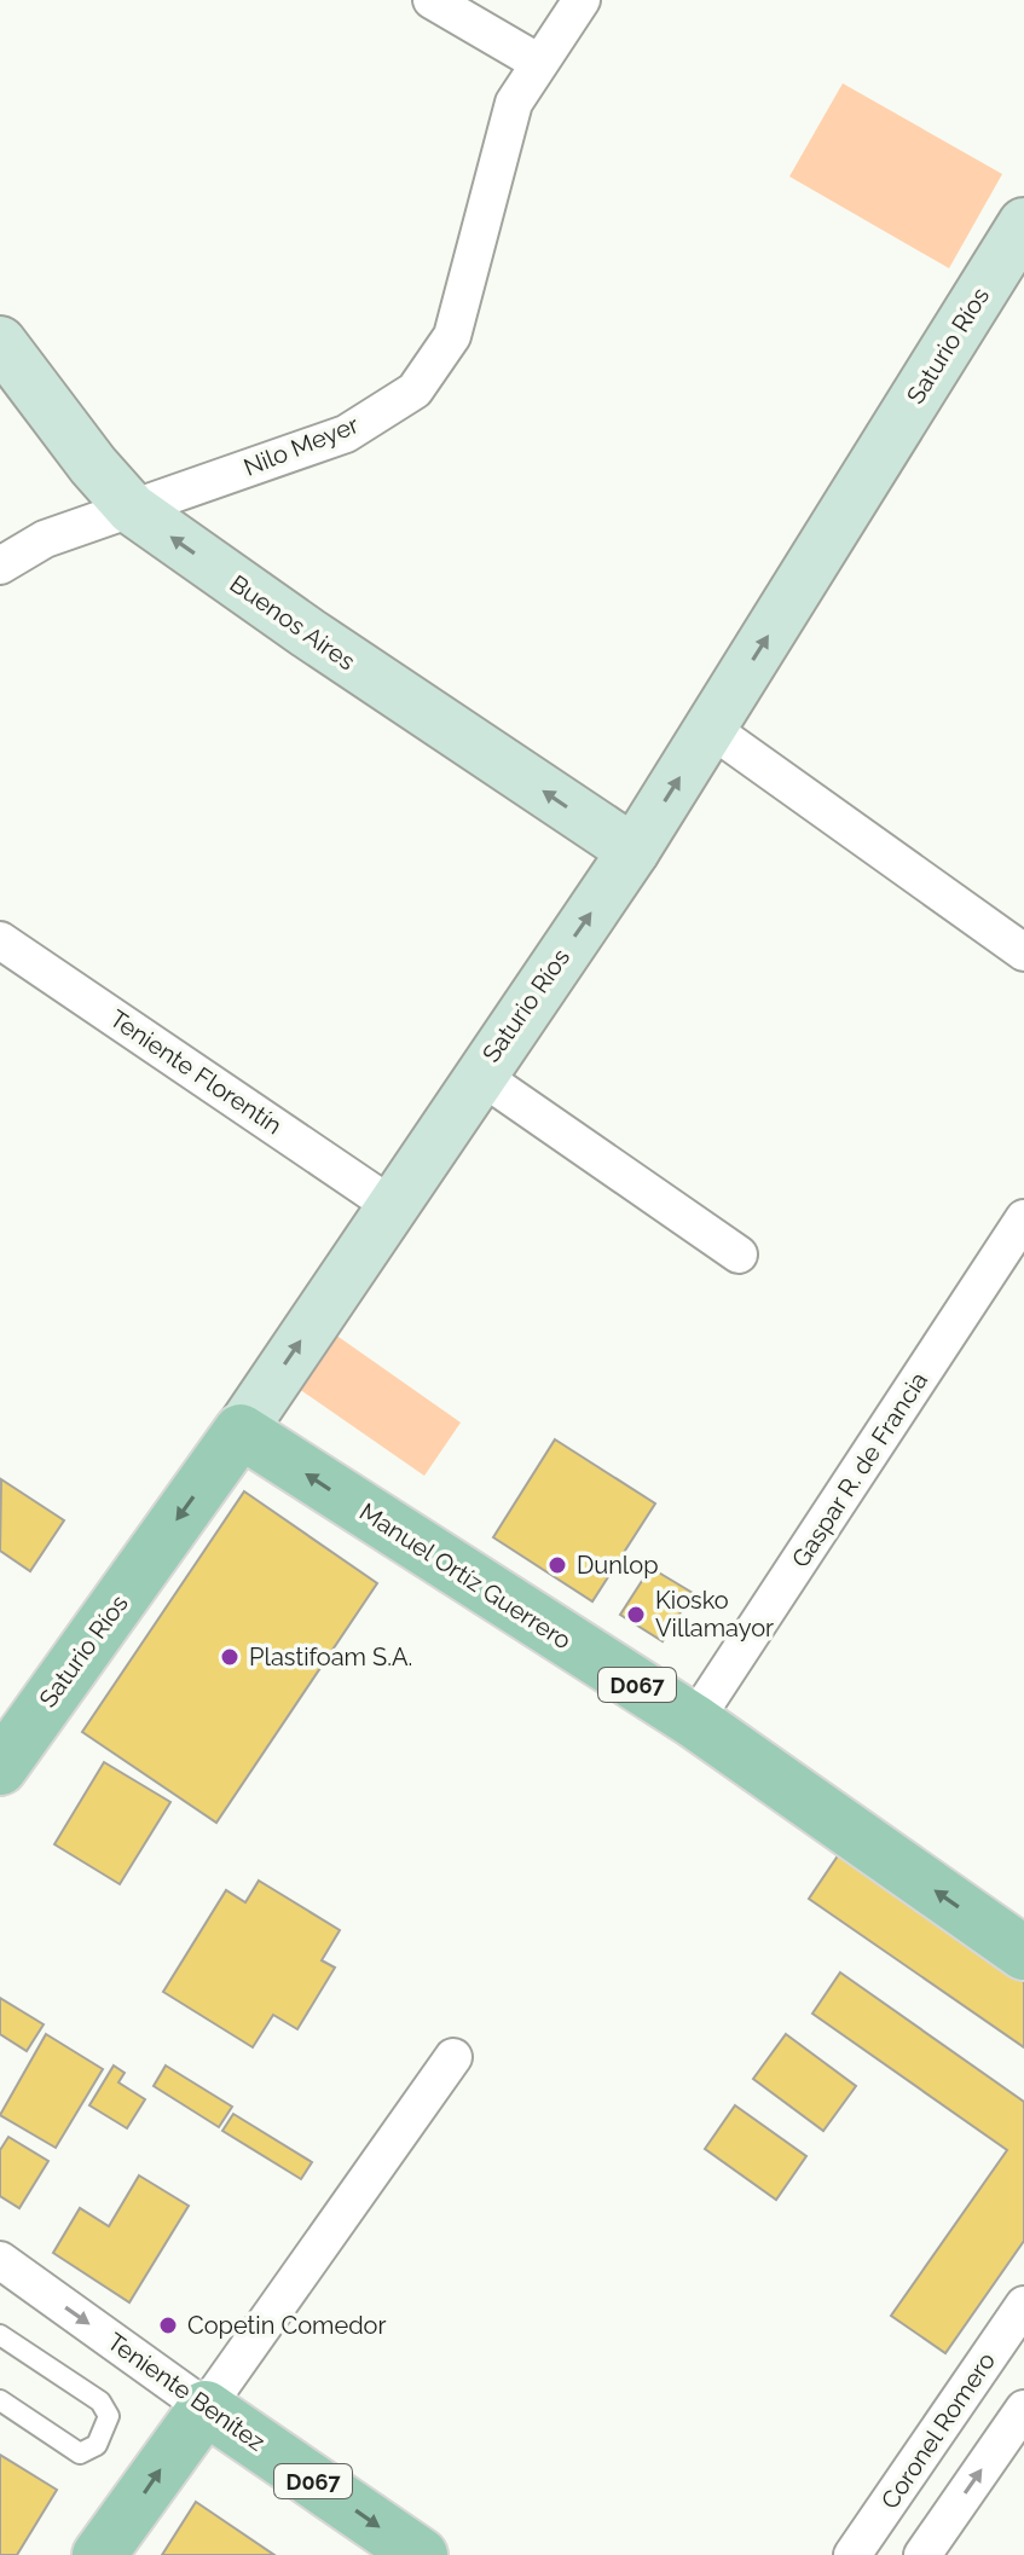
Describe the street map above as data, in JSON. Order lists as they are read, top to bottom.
{
  "streets": {
    "main road": [
      "Saturio Ríos",
      "Manuel Ortíz Guerrero",
      "D067",
      "Teniente Benítez"
    ],
    "street": [
      "Nilo Meyer",
      "Buenos Aires",
      "Teniente Florentín",
      "Gaspar R. de Francia",
      "Coronel Romero"
    ]
  },
  "crossings": [
    ["Saturio Ríos", "Buenos Aires"],
    ["Saturio Ríos", "Teniente Florentín"],
    ["Saturio Ríos", "Manuel Ortíz Guerrero"],
    ["Nilo Meyer", "Buenos Aires"],
    ["Gaspar R. de Francia", "Manuel Ortíz Guerrero"]
  ],
  "one_way": ["Buenos Aires", "Manuel Ortíz Guerrero", "Teniente Benítez"],
  "places": [
    "Dunlop",
    "Kiosko Villamayor",
    "Plastifoam S.A.",
    "Copetin Comedor"
  ]
}
